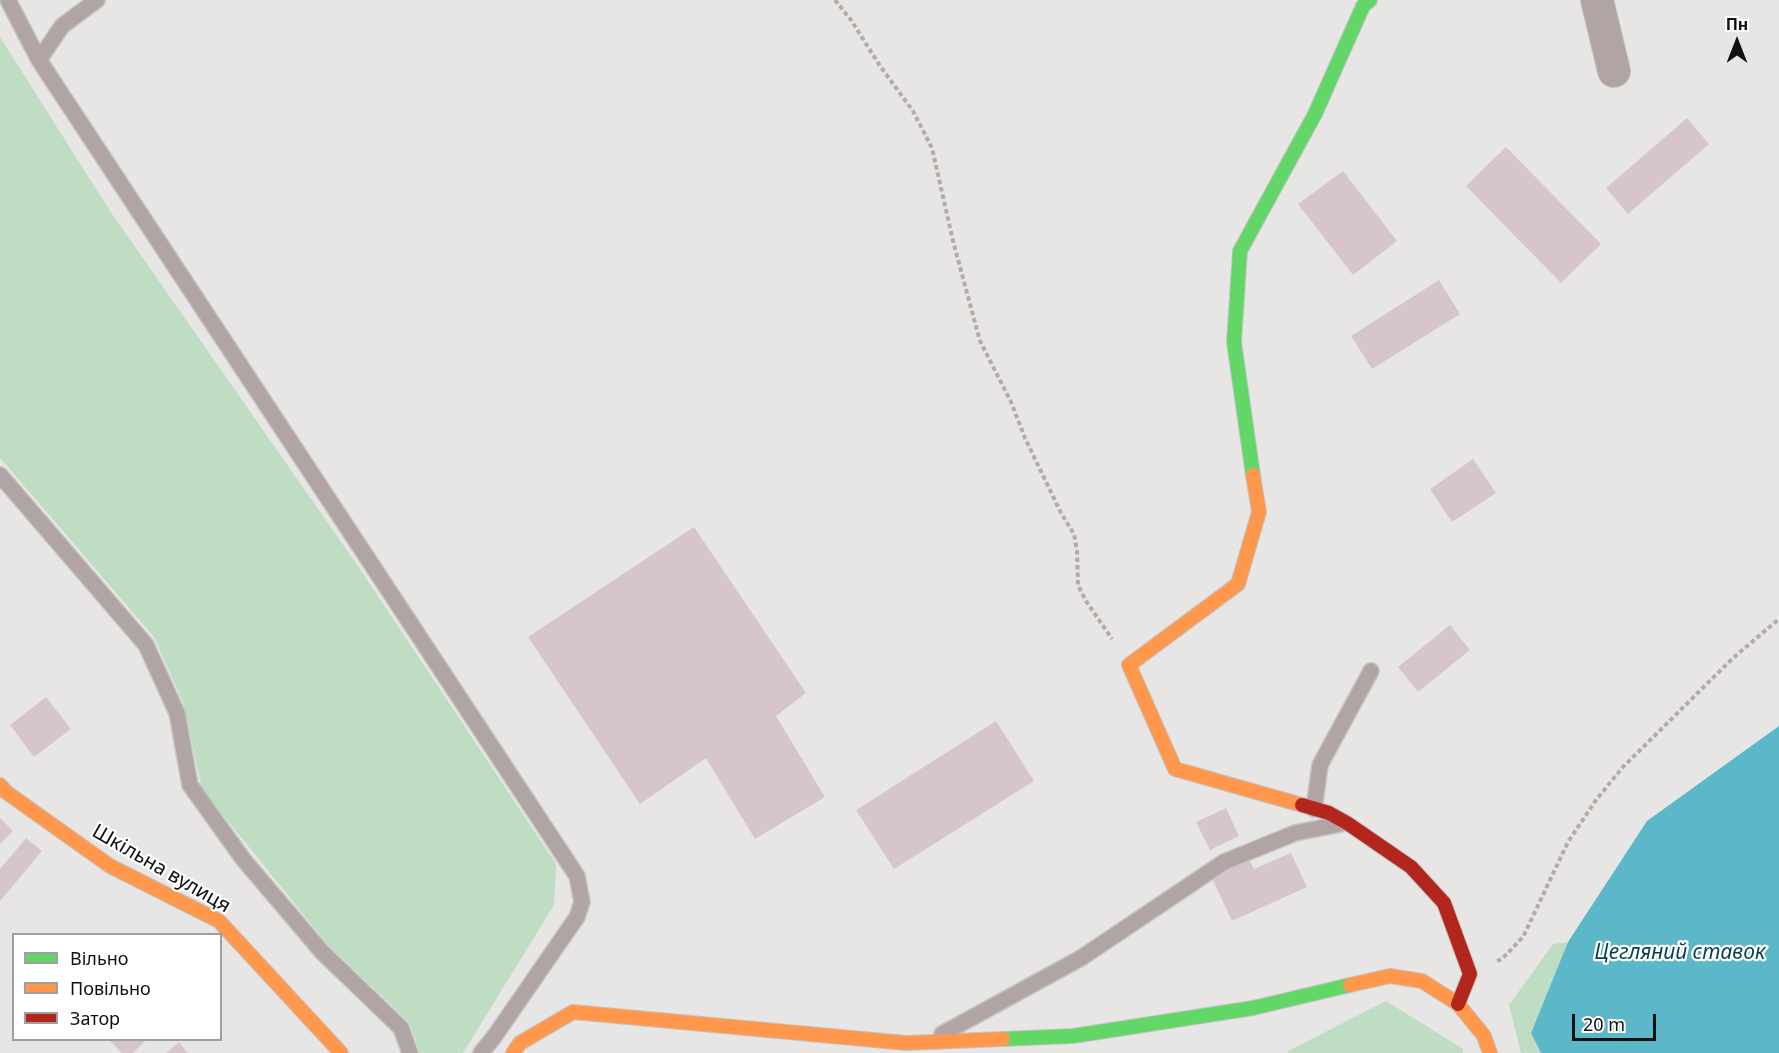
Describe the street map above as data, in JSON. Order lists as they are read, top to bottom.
{
  "streets": {
    "street": ["Шкільна вулиця"]
  },
  "water": ["Цегляний ставок"],
  "legend": ["Вільно", "Повільно", "Затор"],
  "scale_bar": "20 m",
  "north": "top"
}
